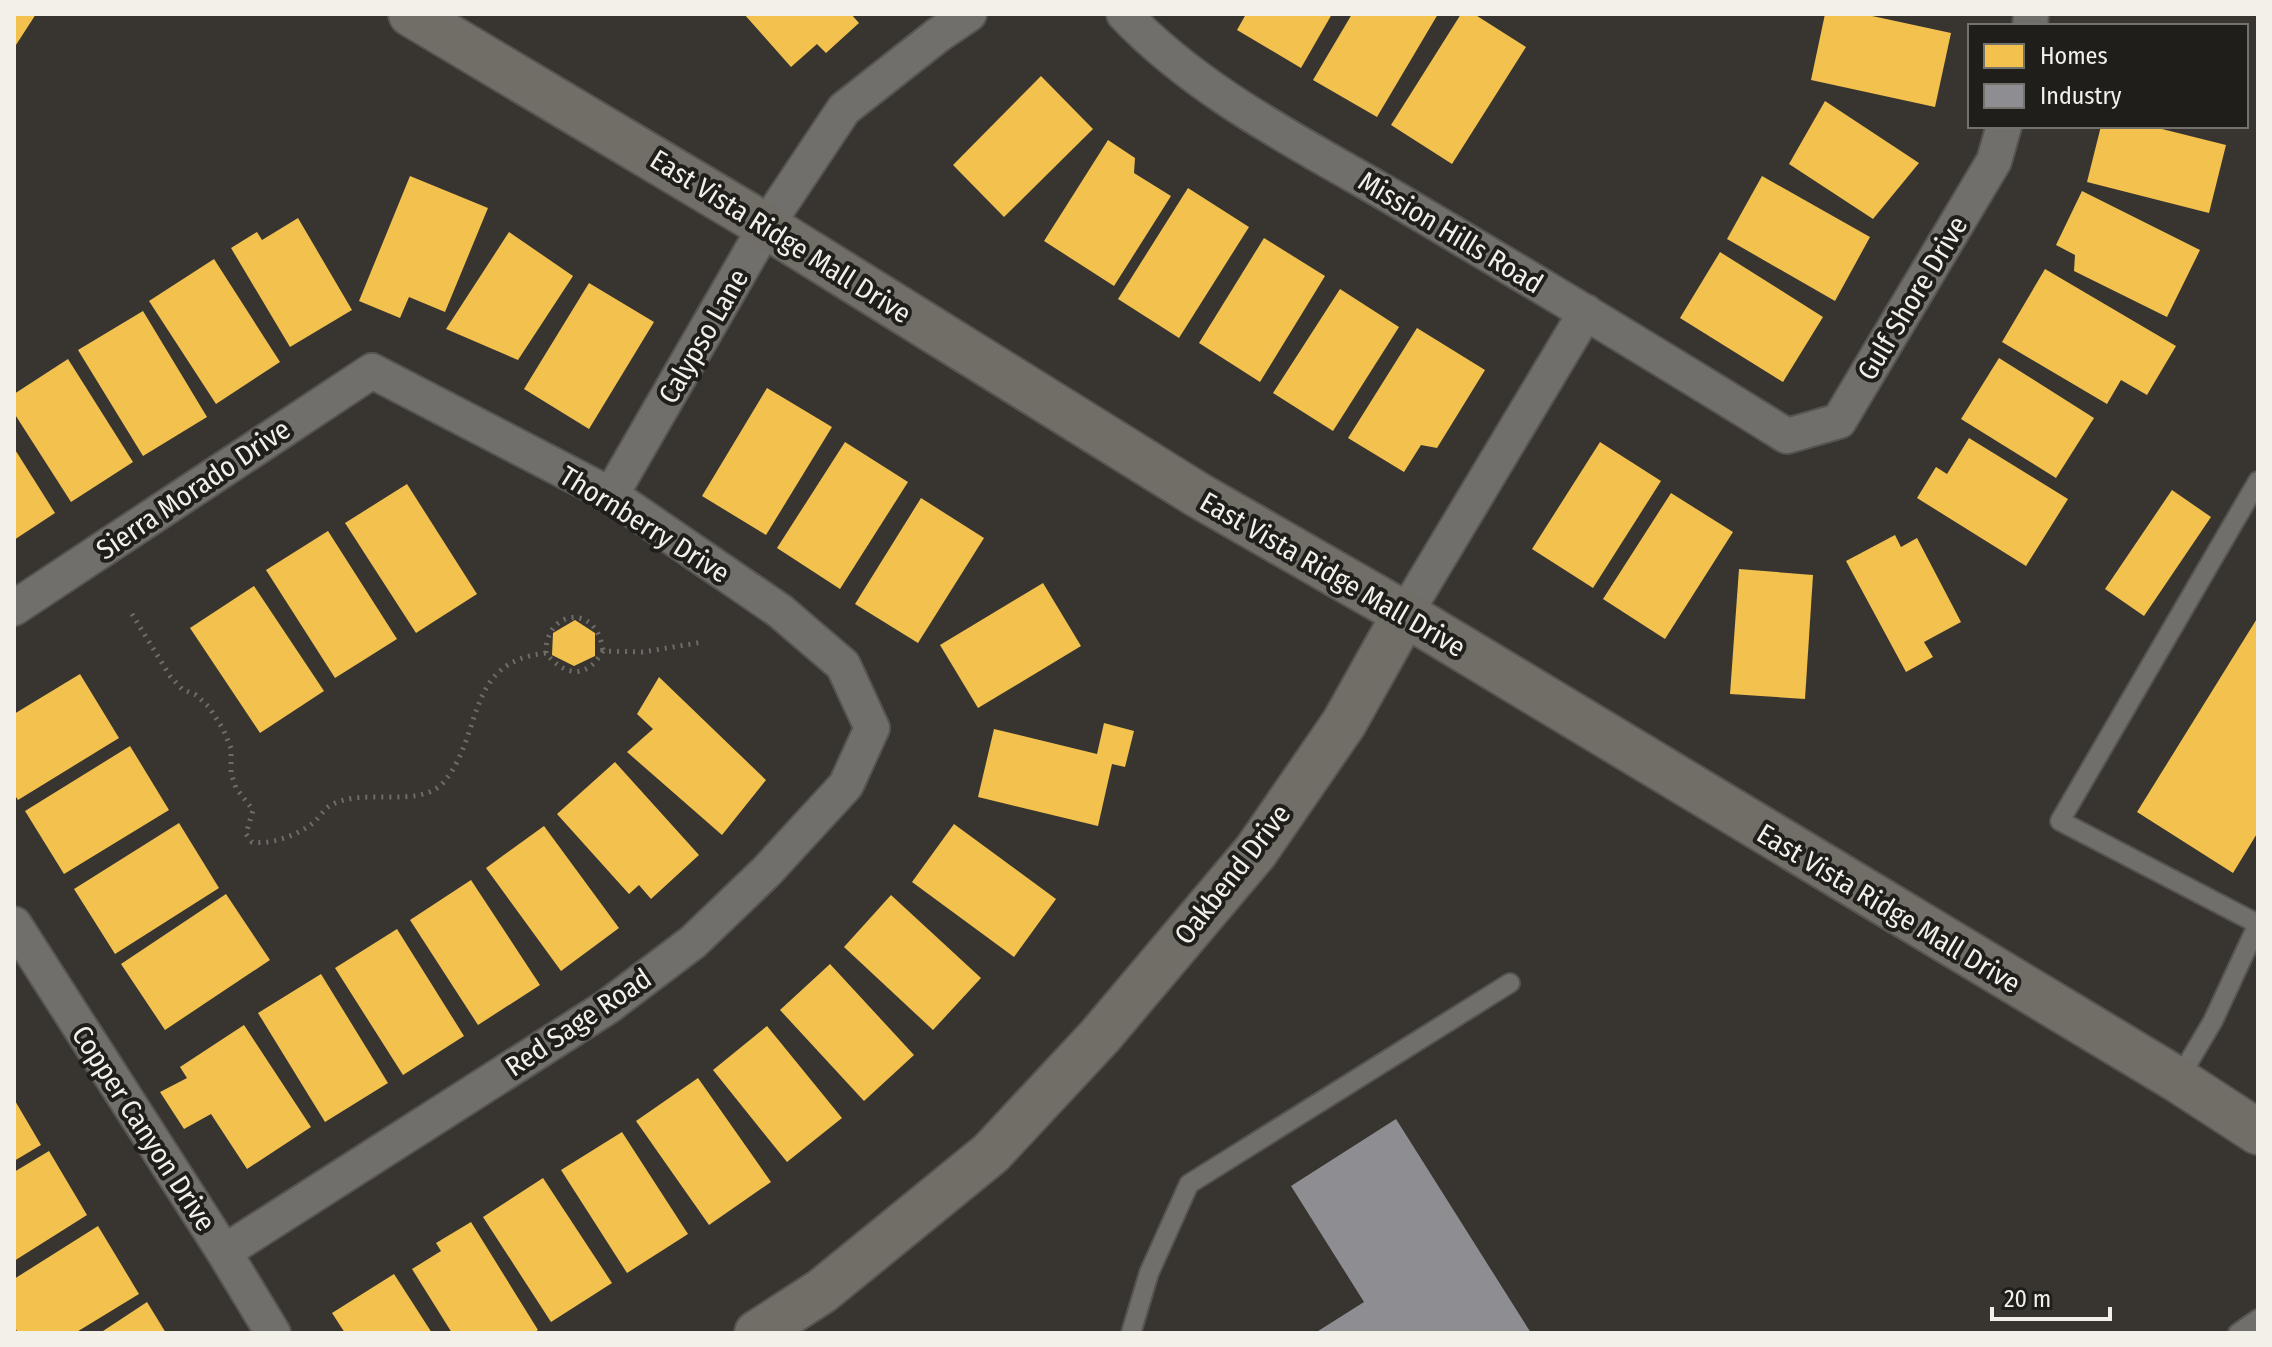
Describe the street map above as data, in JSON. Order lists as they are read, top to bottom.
{
  "streets": {
    "main road": ["East Vista Ridge Mall Drive", "Oakbend Drive"],
    "street": [
      "Mission Hills Road",
      "Gulf Shore Drive",
      "Calypso Lane",
      "Sierra Morado Drive",
      "Thornberry Drive",
      "Red Sage Road",
      "Copper Canyon Drive"
    ]
  },
  "crossings": [
    ["Mission Hills Road", "Gulf Shore Drive"],
    ["Mission Hills Road", "Oakbend Drive"],
    ["East Vista Ridge Mall Drive", "Calypso Lane"],
    ["East Vista Ridge Mall Drive", "Oakbend Drive"],
    ["Calypso Lane", "Thornberry Drive"],
    ["Sierra Morado Drive", "Thornberry Drive"],
    ["Thornberry Drive", "Red Sage Road"],
    ["Red Sage Road", "Copper Canyon Drive"]
  ],
  "legend": ["Homes", "Industry"],
  "scale_bar": "20 m"
}
